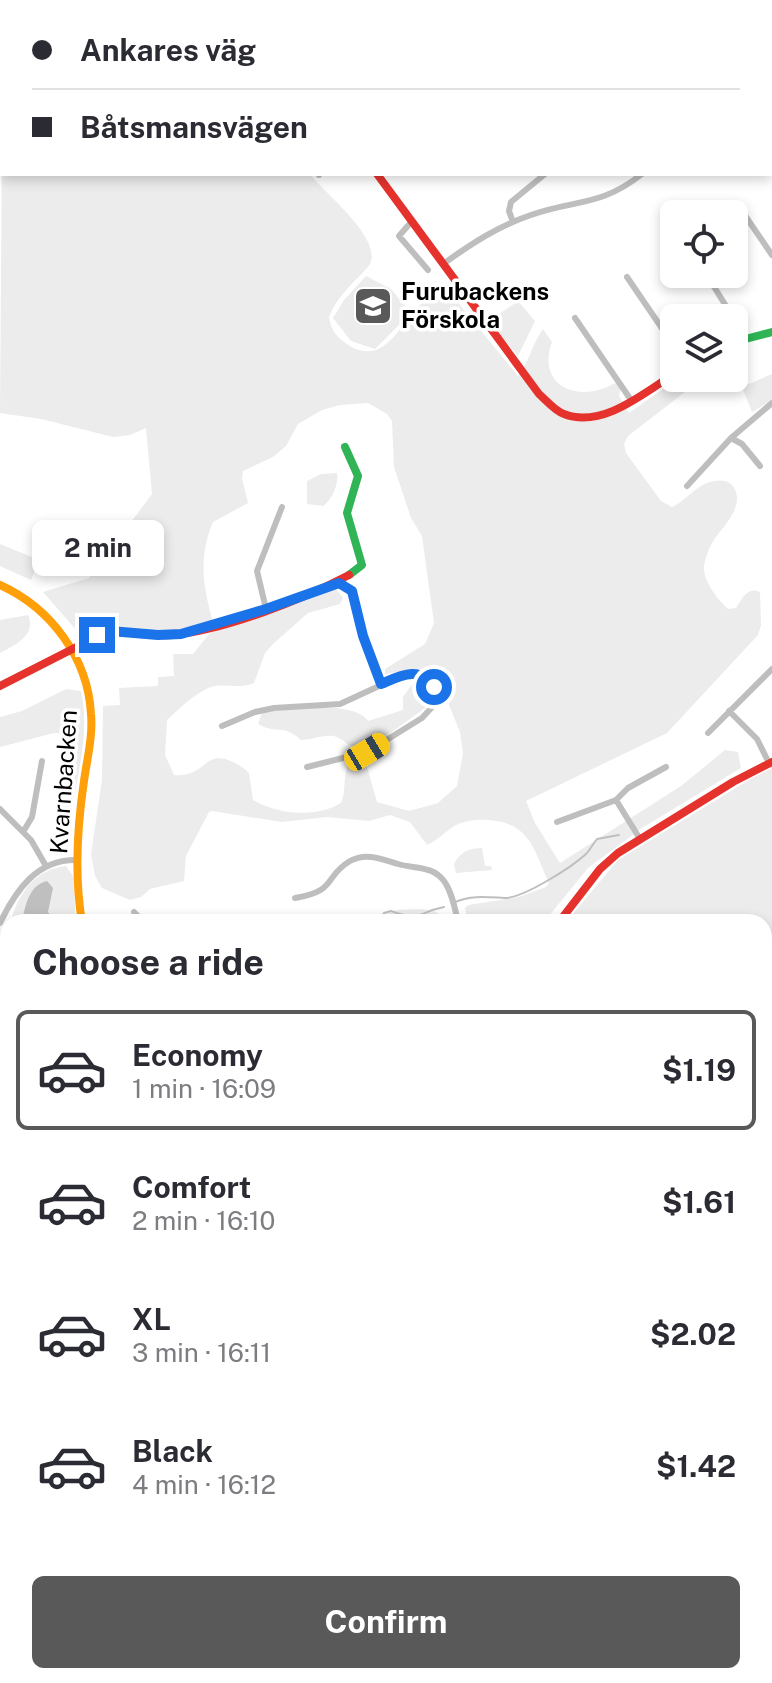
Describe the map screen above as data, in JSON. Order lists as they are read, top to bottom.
{
  "streets": {
    "street": ["Kvarnbacken"]
  },
  "places": {
    "school or university": ["Furubackens Förskola"]
  },
  "page": {
    "banner": ["Ankares väg", "Båtsmansvägen"],
    "bubble": "2 min",
    "heading": "Choose a ride",
    "list": [
      {
        "name": "Economy",
        "note": "1 min · 16:09",
        "value": "$1.19"
      },
      {
        "name": "Comfort",
        "note": "2 min · 16:10",
        "value": "$1.61"
      },
      {
        "name": "XL",
        "note": "3 min · 16:11",
        "value": "$2.02"
      },
      {
        "name": "Black",
        "note": "4 min · 16:12",
        "value": "$1.42"
      }
    ],
    "buttons": "Confirm"
  }
}
